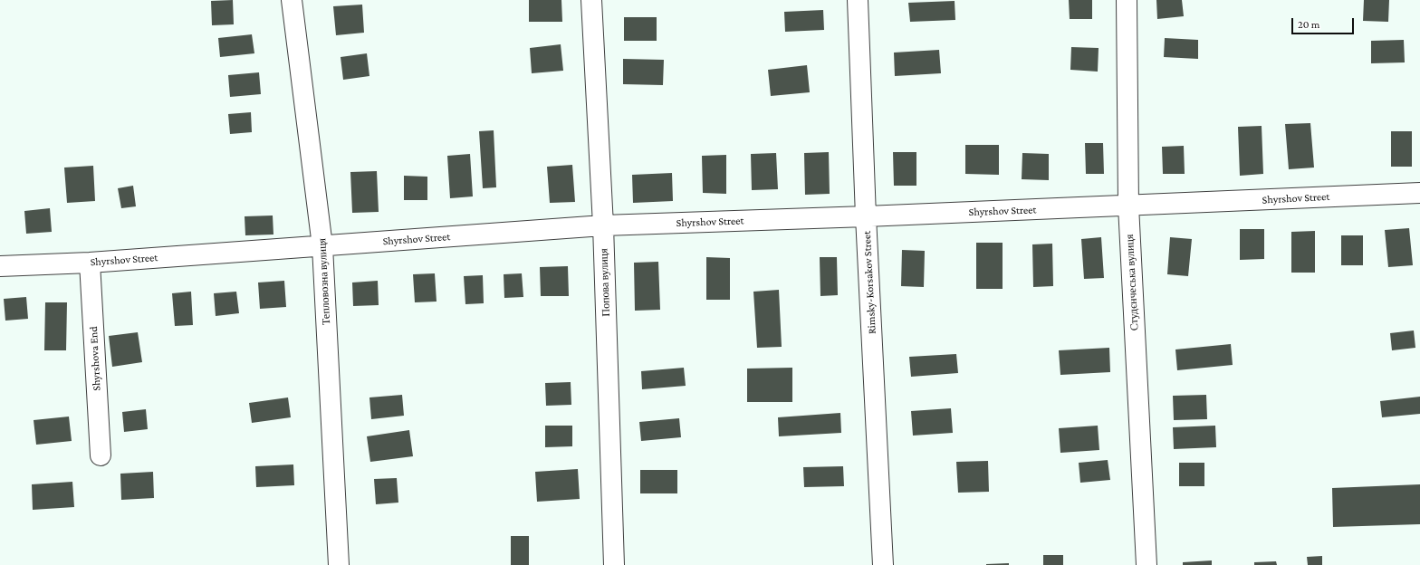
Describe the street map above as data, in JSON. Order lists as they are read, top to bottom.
{
  "streets": {
    "street": [
      "Shyrshov Street",
      "Тепловозна вулиця",
      "Попова вулиця",
      "Rimsky-Korsakov Street",
      "Студєнчеська вулиця",
      "Shyrshova End"
    ]
  },
  "crossings": [
    ["Shyrshov Street", "Тепловозна вулиця"],
    ["Shyrshov Street", "Попова вулиця"],
    ["Shyrshov Street", "Rimsky-Korsakov Street"],
    ["Shyrshov Street", "Студєнчеська вулиця"],
    ["Shyrshov Street", "Shyrshova End"]
  ],
  "scale_bar": "20 m"
}
